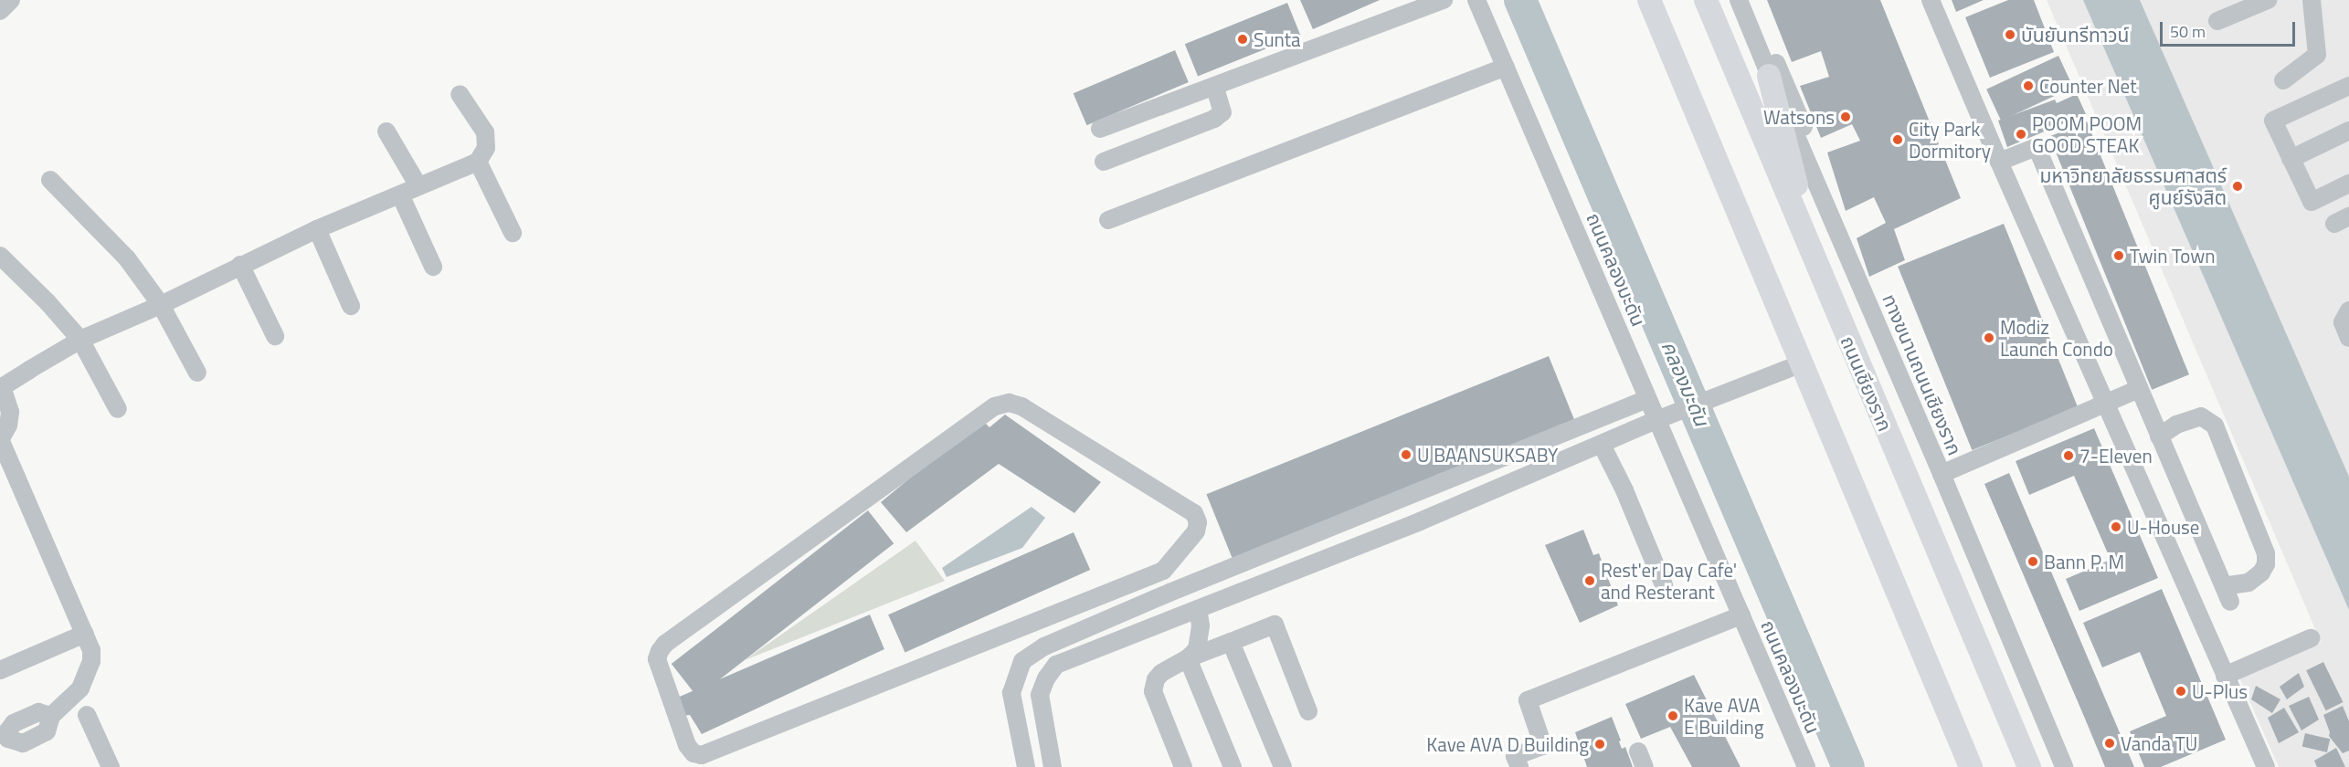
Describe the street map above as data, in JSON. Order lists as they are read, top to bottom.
{
  "streets": {
    "main road": ["ถนนเชียงราก"],
    "street": ["ถนนคลองมะดัน", "ทางขนานถนนเชียงราก"]
  },
  "water": ["คลองมะดัน"],
  "places": [
    "บันยันทรีทาวน์",
    "Sunta",
    "Counter Net",
    "Watsons",
    "POOM POOM GOOD STEAK",
    "City Park Dormitory",
    "มหาวิทยาลัยธรรมศาสตร์ ศูนย์รังสิต",
    "Twin Town",
    "Modiz Launch Condo",
    "U BAANSUKSABY",
    "7-Eleven",
    "U-House",
    "Bann P. M",
    "Rest'er Day Cafe' and Resterant",
    "U-Plus",
    "Kave AVA E Building",
    "Vanda TU",
    "Kave AVA D Building"
  ],
  "scale_bar": "50 m"
}
